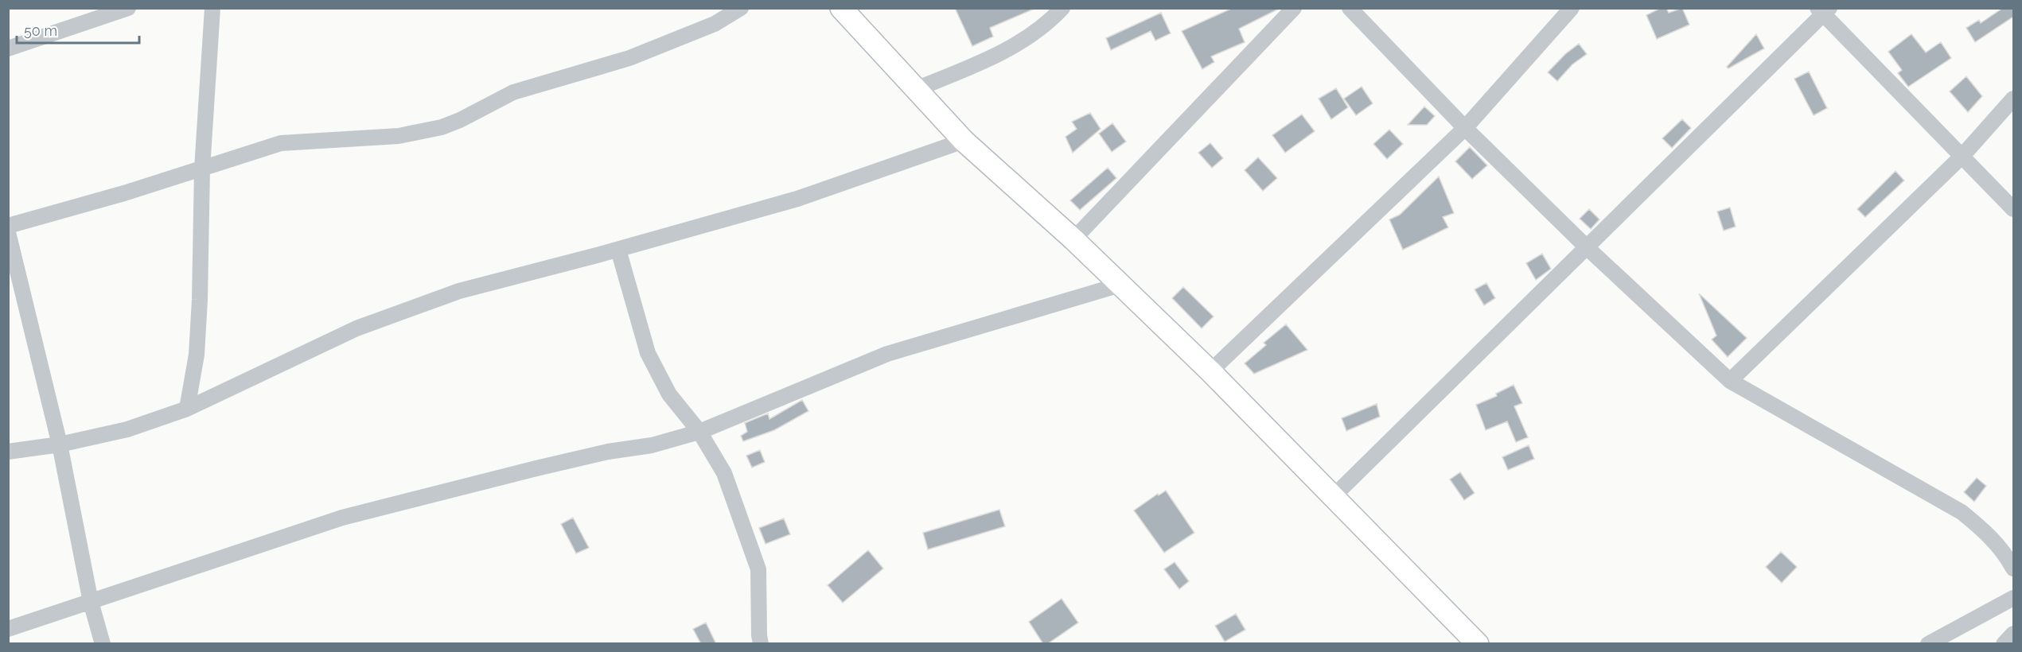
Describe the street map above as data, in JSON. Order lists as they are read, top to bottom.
{
  "scale_bar": "50 m"
}
